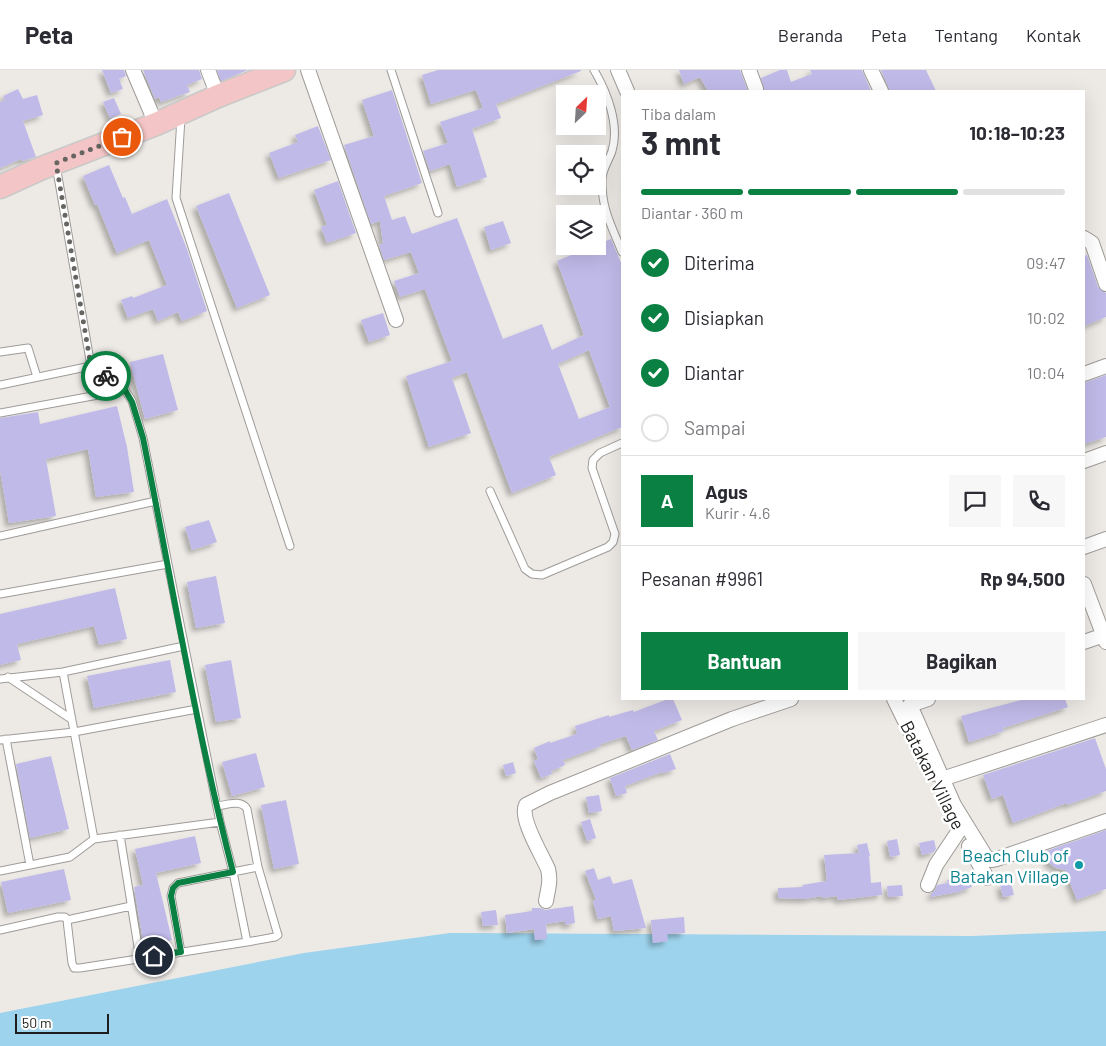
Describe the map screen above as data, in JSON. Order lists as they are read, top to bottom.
{
  "streets": {
    "street": ["Batakan Village"]
  },
  "places": ["Beach Club of Batakan Village"],
  "scale_bar": "50 m",
  "north": "top right",
  "page": {
    "header": "Peta",
    "nav": [
      "Beranda",
      "Peta",
      "Tentang",
      "Kontak"
    ],
    "heading": ["3 mnt", "Tiba dalam", "10:18–10:23"],
    "panel": [
      "Agus",
      "Kurir · 4.6",
      "Pesanan #9961",
      "Rp 94,500"
    ],
    "bar": "Diantar · 360 m",
    "list": [
      ["Diterima", "09:47"],
      ["Disiapkan", "10:02"],
      ["Diantar", "10:04"],
      "Sampai"
    ],
    "round": "A",
    "buttons": ["Bantuan", "Bagikan"],
    "scale": "50 m"
  }
}
